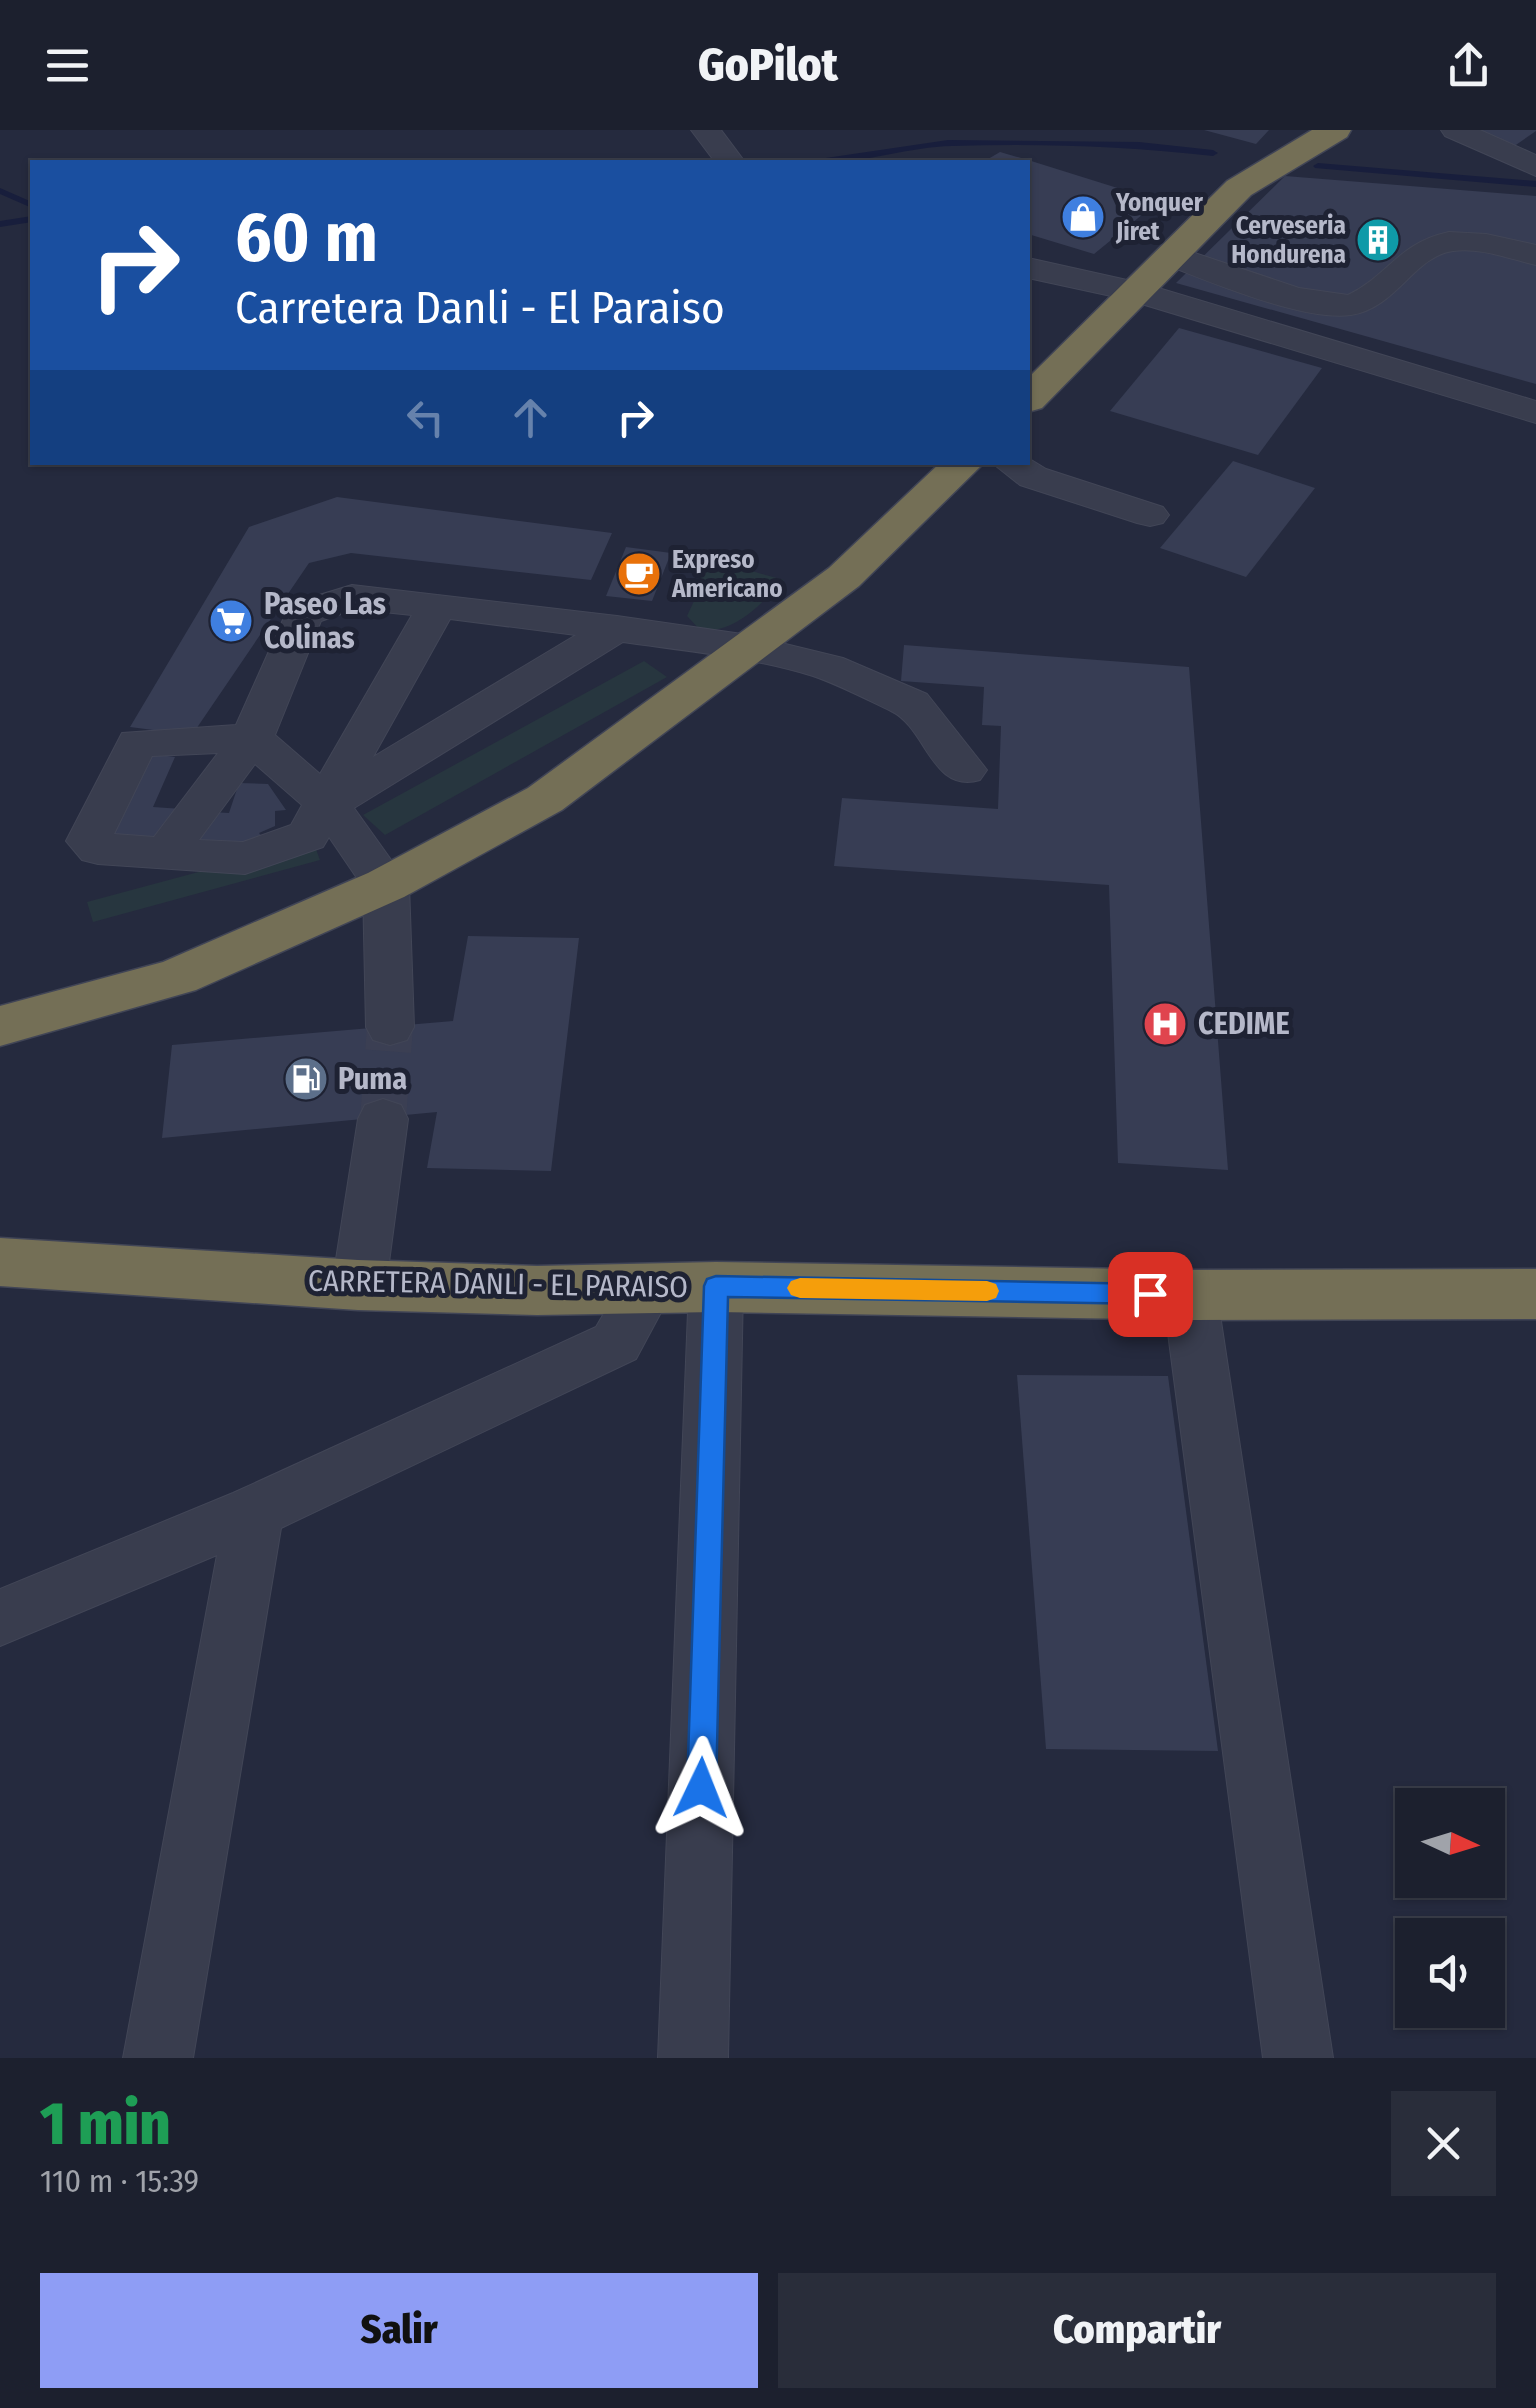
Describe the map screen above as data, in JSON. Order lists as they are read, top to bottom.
{
  "streets": {
    "highway": ["CARRETERA DANLI - EL PARAISO"]
  },
  "places": {
    "shop": ["Yonquer Jiret"],
    "building": ["Cerveseria Hondurena"],
    "cafe": ["Expreso Americano"],
    "supermarket": ["Paseo Las Colinas"],
    "hospital": ["CEDIME"],
    "fuel station": ["Puma"]
  },
  "north": "right",
  "page": {
    "header": "GoPilot",
    "turn": ["60 m", "Carretera Danli - El Paraiso"],
    "heading": ["1 min", "110 m · 15:39"],
    "buttons": ["Salir", "Compartir"]
  }
}
